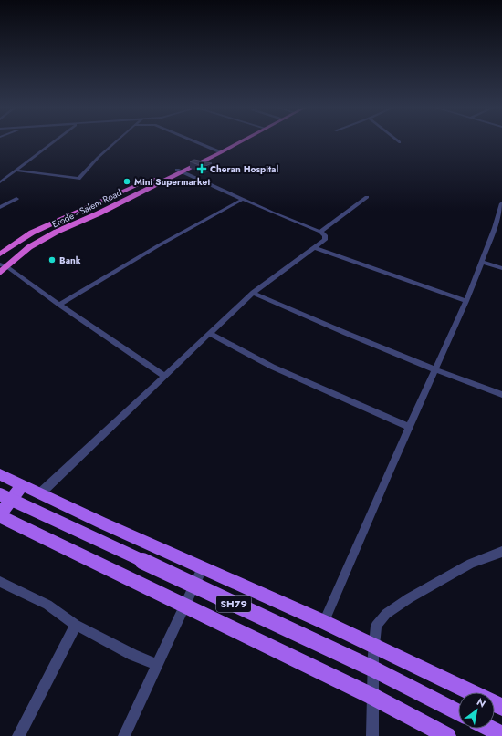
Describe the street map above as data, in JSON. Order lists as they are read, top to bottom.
{
  "streets": {
    "highway": ["Erode - Salem Road"],
    "main road": ["SH79"]
  },
  "places": {
    "health": ["Cheran Hospital"],
    "other": ["Mini Supermarket", "Bank"]
  },
  "north": "top right"
}
